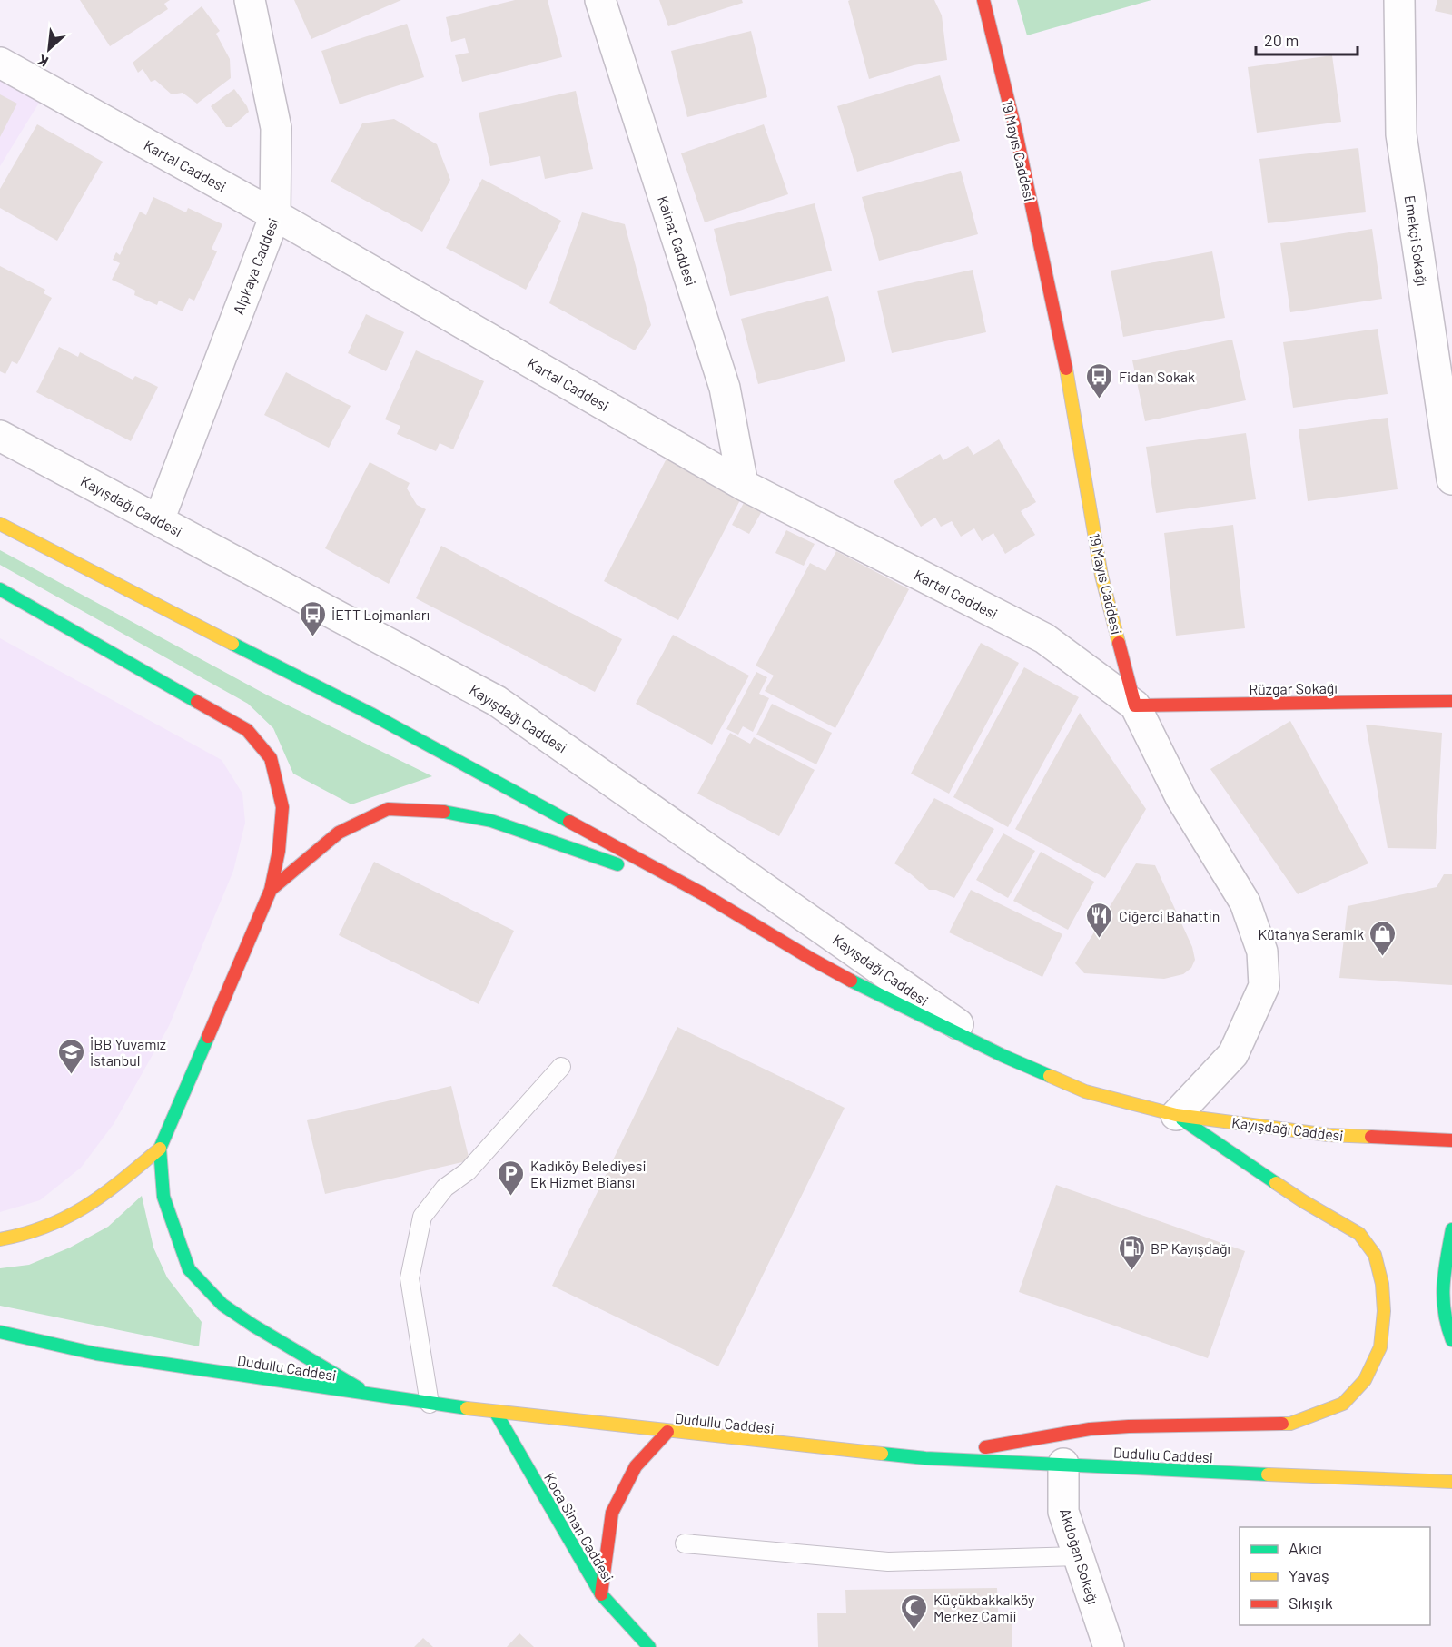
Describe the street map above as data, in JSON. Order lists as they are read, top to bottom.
{
  "streets": {
    "main road": [
      "19 Mayıs Caddesi",
      "Kayışdağı Caddesi",
      "Rüzgar Sokağı",
      "Dudullu Caddesi",
      "Koca Sinan Caddesi"
    ],
    "street": [
      "Kartal Caddesi",
      "Kainat Caddesi",
      "Emekçi Sokağı",
      "Alpkaya Caddesi",
      "Akdoğan Sokağı"
    ]
  },
  "crossings": [
    ["19 Mayıs Caddesi", "Kartal Caddesi"],
    ["19 Mayıs Caddesi", "Kayışdağı Caddesi"],
    ["19 Mayıs Caddesi", "Rüzgar Sokağı"],
    ["Kartal Caddesi", "Kainat Caddesi"],
    ["Kartal Caddesi", "Alpkaya Caddesi"],
    ["Kartal Caddesi", "Rüzgar Sokağı"],
    ["Alpkaya Caddesi", "Kayışdağı Caddesi"],
    ["Dudullu Caddesi", "Koca Sinan Caddesi"],
    ["Dudullu Caddesi", "Akdoğan Sokağı"]
  ],
  "places": {
    "bus stop": ["Fidan Sokak", "İETT Lojmanları"],
    "restaurant": ["Ciğerci Bahattin"],
    "shop": ["Kütahya Seramik"],
    "school or university": ["İBB Yuvamız İstanbul"],
    "parking": ["Kadıköy Belediyesi Ek Hizmet Biansı"],
    "fuel station": ["BP Kayışdağı"],
    "mosque": ["Küçükbakkalköy Merkez Camii"]
  },
  "legend": ["Akıcı", "Yavaş", "Sıkışık"],
  "scale_bar": "20 m",
  "north": "bottom left"
}
